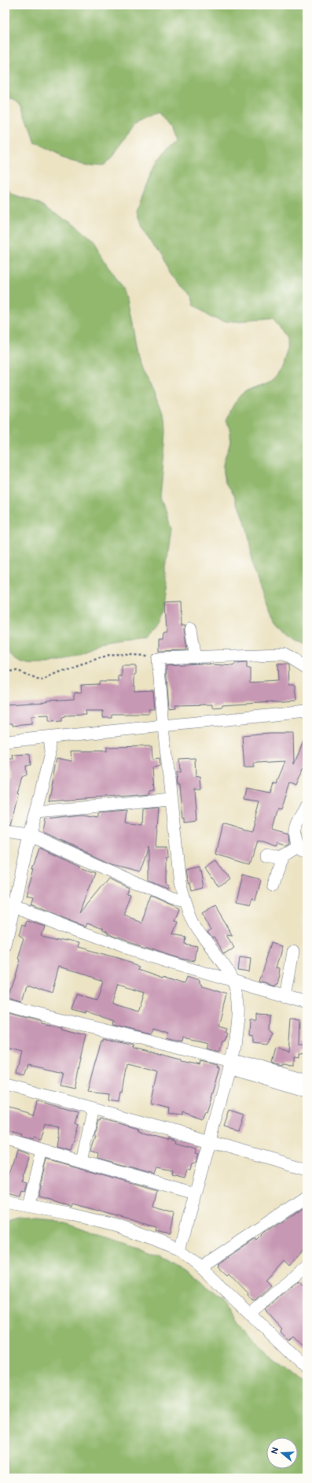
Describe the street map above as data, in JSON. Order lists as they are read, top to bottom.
{
  "north": "left"
}
